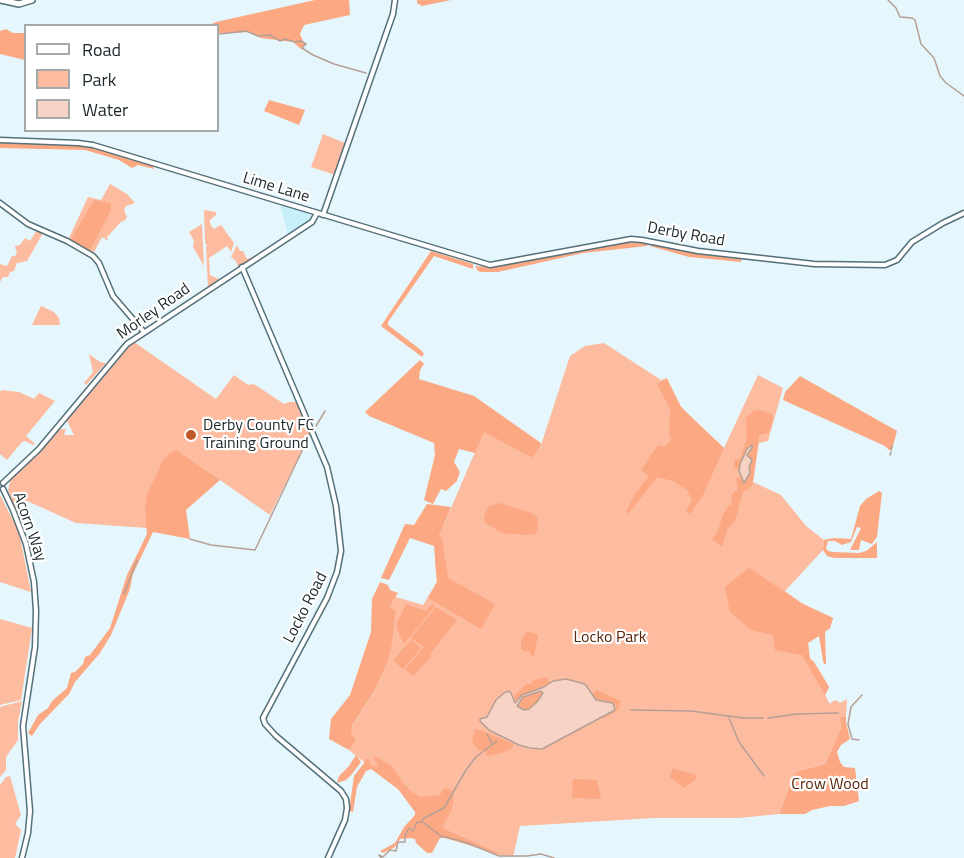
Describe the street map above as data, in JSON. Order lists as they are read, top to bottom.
{
  "streets": {
    "street": [
      "Lime Lane",
      "Derby Road",
      "Morley Road",
      "Acorn Way",
      "Locko Road"
    ]
  },
  "crossings": [
    ["Lime Lane", "Derby Road"],
    ["Lime Lane", "Morley Road"],
    ["Morley Road", "Locko Road"]
  ],
  "parks": ["Locko Park", "Crow Wood"],
  "places": ["Derby County FC Training Ground"],
  "legend": ["Road", "Park", "Water"]
}
